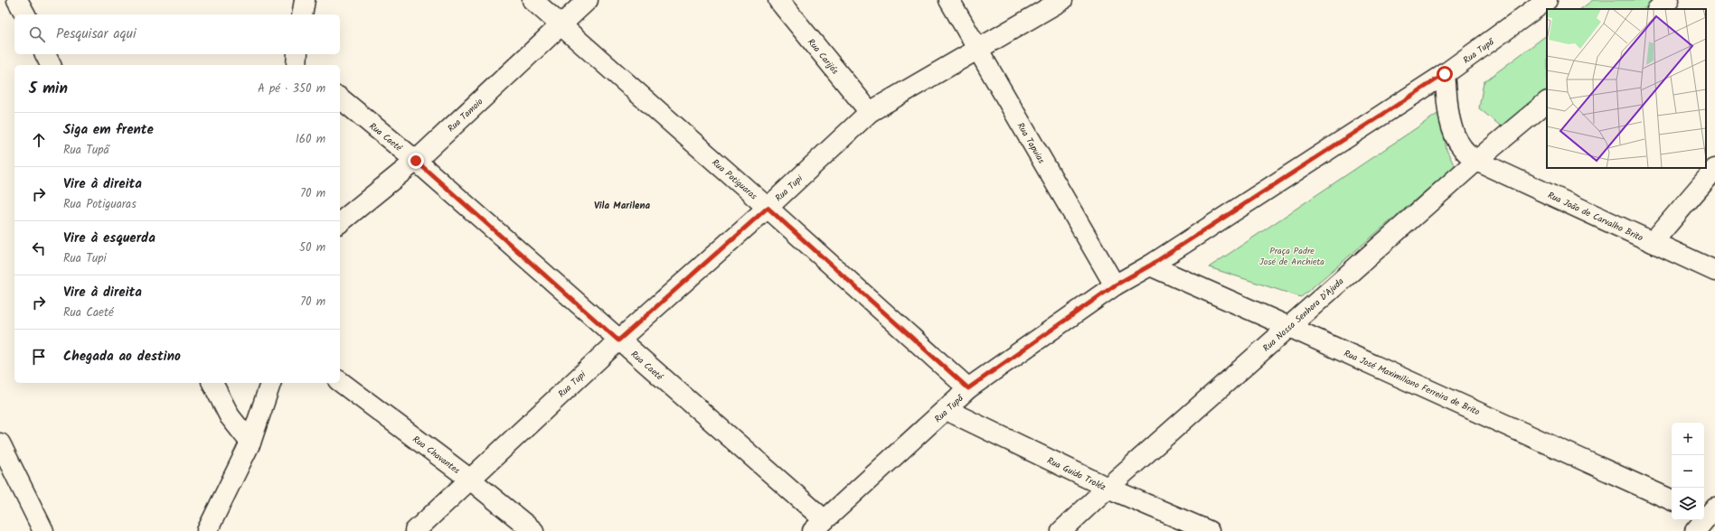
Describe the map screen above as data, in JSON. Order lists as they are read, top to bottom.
{
  "streets": {
    "street": [
      "Rua Tupã",
      "Rua Carijós",
      "Rua Tamoio",
      "Rua Caeté",
      "Rua Tapuias",
      "Rua Potiguaras",
      "Rua Tupi",
      "Rua João de Carvalho Brito",
      "Rua Nossa Senhora D'Ajuda",
      "Rua José Maximiliano Ferreira de Brito",
      "Rua Chavantes",
      "Rua Guido Troléz"
    ]
  },
  "crossings": [
    ["Rua Tupã", "Rua Caeté"],
    ["Rua Tupã", "Rua Tapuias"],
    ["Rua Tupã", "Rua Potiguaras"],
    ["Rua Tupã", "Rua João de Carvalho Brito"],
    ["Rua Tupã", "Rua José Maximiliano Ferreira de Brito"],
    ["Rua Tupã", "Rua Guido Troléz"],
    ["Rua Carijós", "Rua Tupi"],
    ["Rua Tamoio", "Rua Caeté"],
    ["Rua Tamoio", "Rua Potiguaras"],
    ["Rua Caeté", "Rua Tupi"],
    ["Rua Tapuias", "Rua Tupi"],
    ["Rua Potiguaras", "Rua Tupi"],
    ["Rua Tupi", "Rua Chavantes"],
    ["Rua João de Carvalho Brito", "Rua Nossa Senhora D'Ajuda"],
    ["Rua Nossa Senhora D'Ajuda", "Rua José Maximiliano Ferreira de Brito"],
    ["Rua Nossa Senhora D'Ajuda", "Rua Guido Troléz"]
  ],
  "districts": ["Vila Marilena"],
  "parks": ["Praça Padre José de Anchieta"],
  "page": {
    "search": "Pesquisar aqui",
    "heading": ["5 min", "A pé · 350 m"],
    "list": [
      ["Siga em frente", "Rua Tupã", "160 m"],
      ["Vire à direita", "Rua Potiguaras", "70 m"],
      ["Vire à esquerda", "Rua Tupi", "50 m"],
      ["Vire à direita", "Rua Caeté", "70 m"],
      "Chegada ao destino"
    ],
    "map_buttons": ["+", "−"]
  }
}
